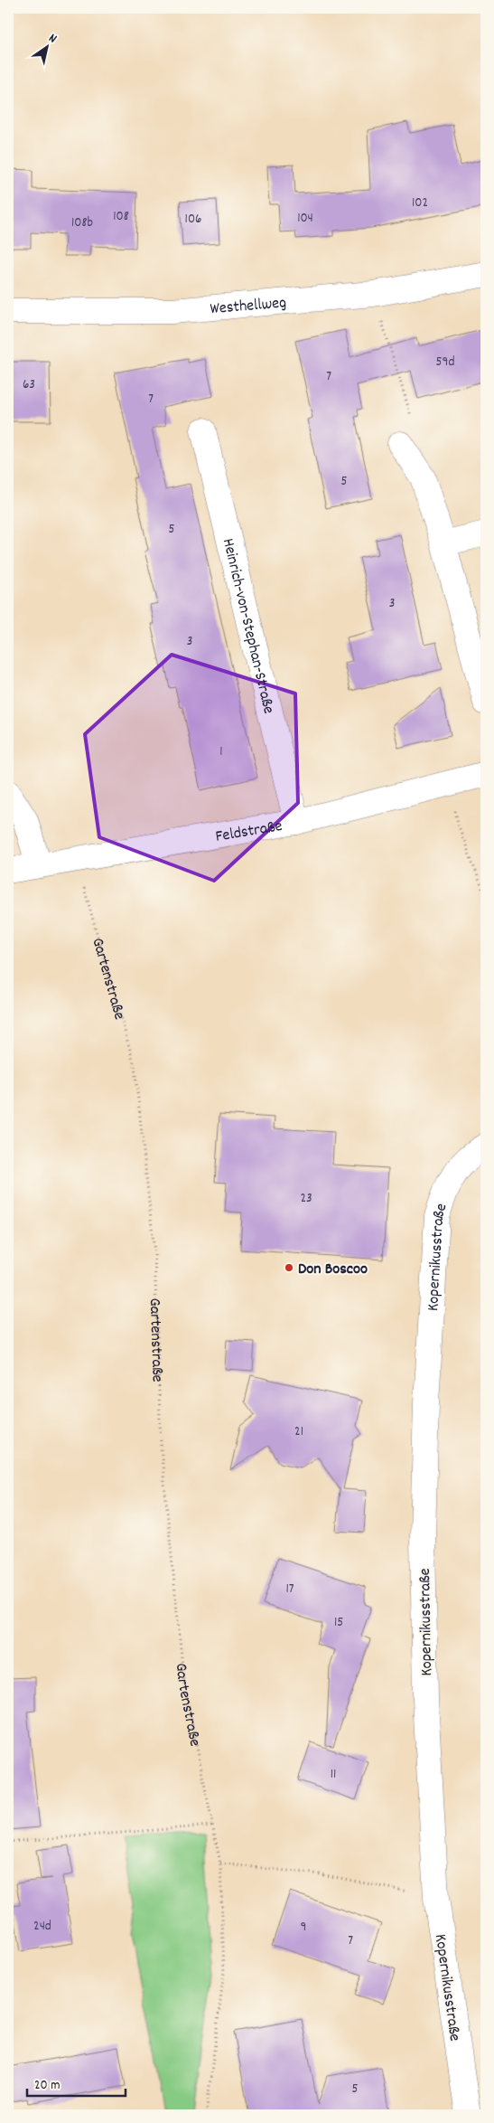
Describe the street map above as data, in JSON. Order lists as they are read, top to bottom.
{
  "streets": {
    "street": [
      "Westhellweg",
      "Heinrich-von-Stephan-Straße",
      "Feldstraße",
      "Kopernikusstraße"
    ],
    "path": ["Gartenstraße"]
  },
  "crossings": [
    ["Heinrich-von-Stephan-Straße", "Feldstraße"],
    ["Feldstraße", "Gartenstraße"]
  ],
  "places": ["Don Boscoo"],
  "house_numbers": [
    "102",
    "108",
    "104",
    "106",
    "108b",
    "59d",
    "7",
    "63",
    "7",
    "5",
    "5",
    "3",
    "3",
    "1",
    "23",
    "21",
    "17",
    "15",
    "11",
    "24d",
    "9",
    "7",
    "5"
  ],
  "scale_bar": "20 m",
  "north": "top right"
}
